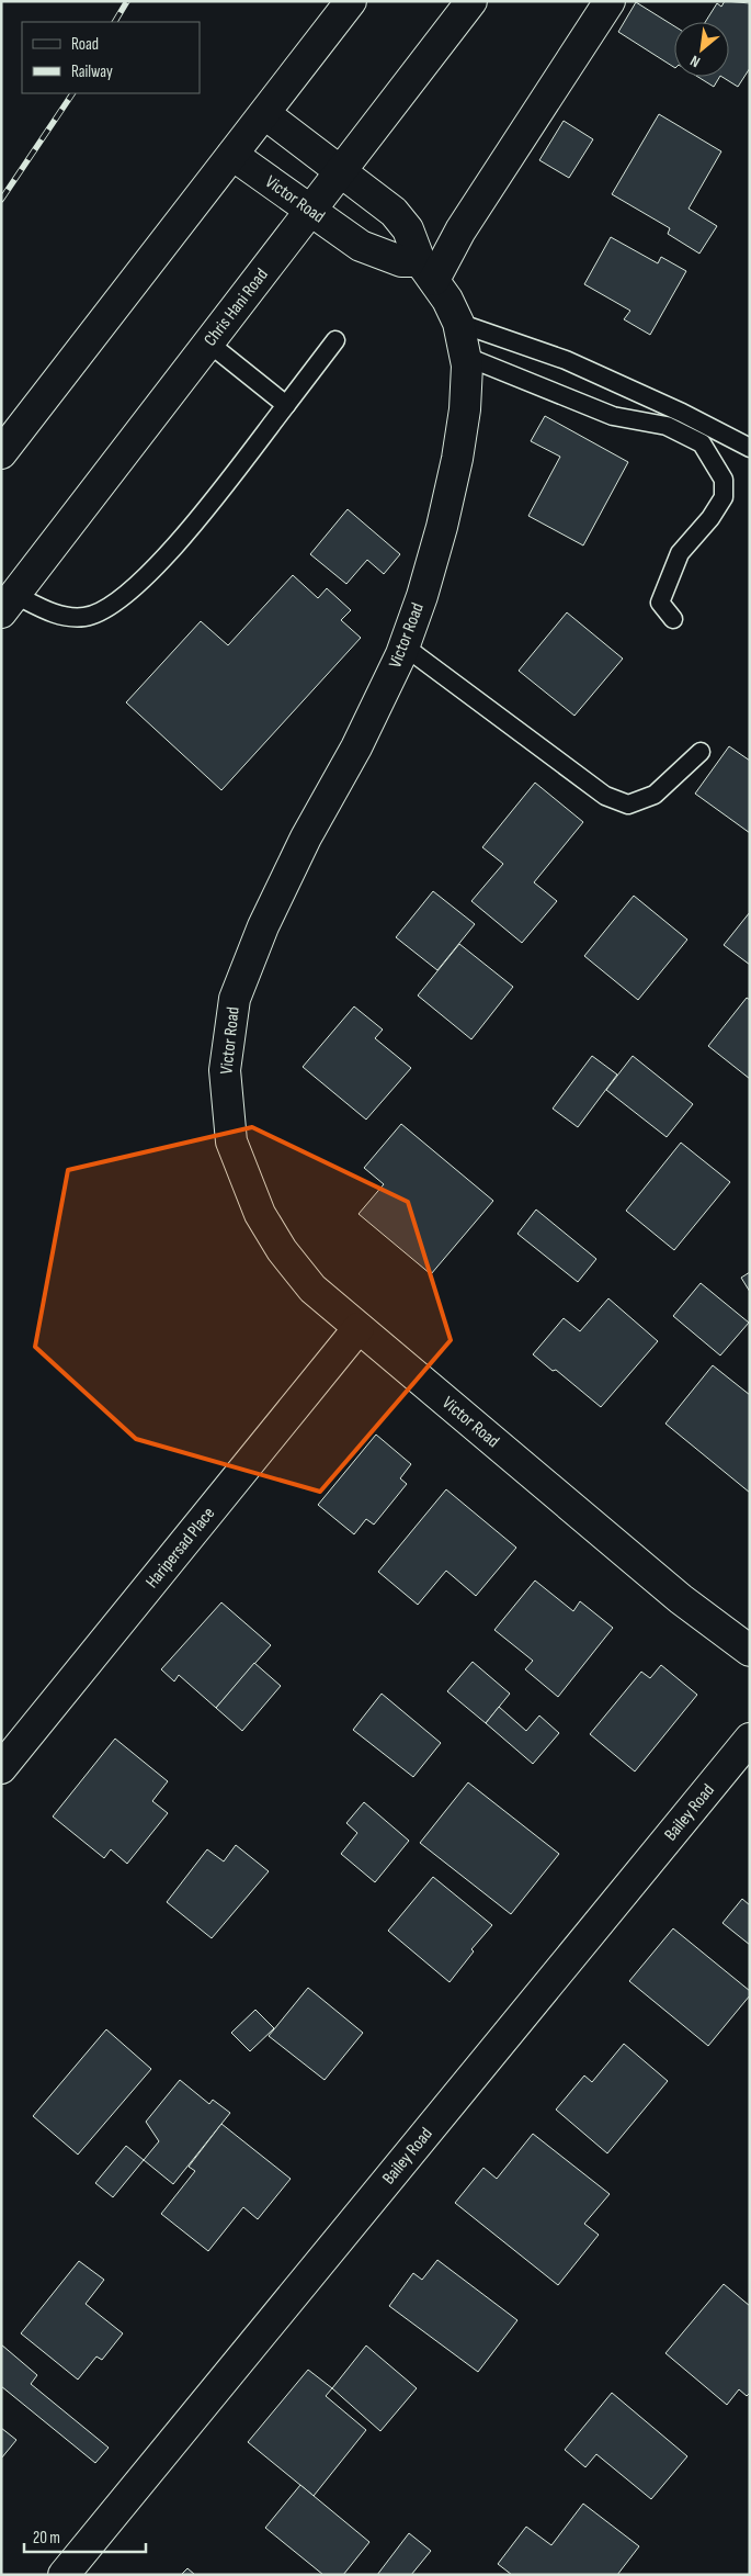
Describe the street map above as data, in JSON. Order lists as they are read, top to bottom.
{
  "streets": {
    "street": [
      "Victor Road",
      "Chris Hani Road",
      "Haripersad Place",
      "Bailey Road"
    ]
  },
  "crossings": [
    ["Victor Road", "Chris Hani Road"],
    ["Victor Road", "Haripersad Place"]
  ],
  "legend": ["Road", "Railway"],
  "scale_bar": "20 m",
  "north": "bottom left"
}
